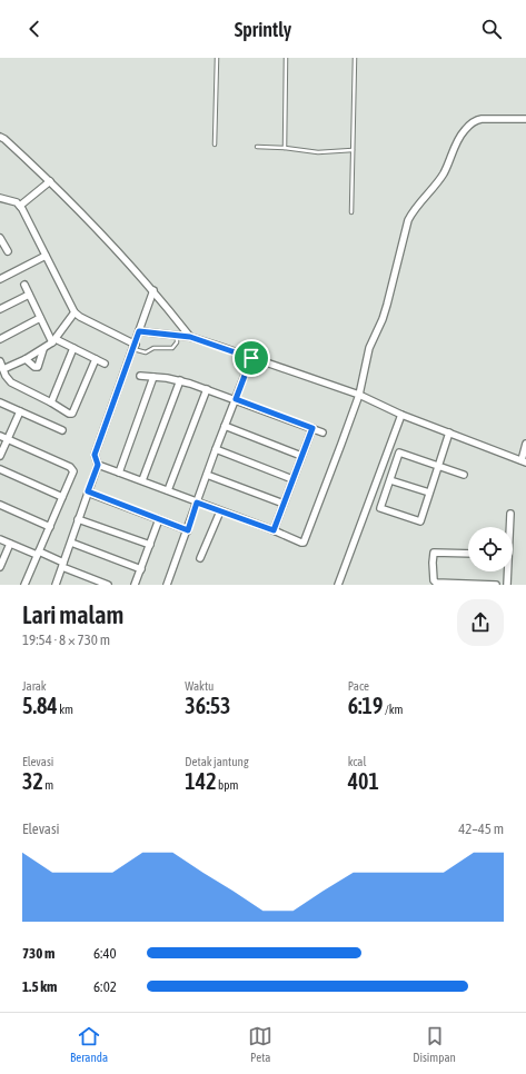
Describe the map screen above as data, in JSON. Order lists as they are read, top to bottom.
{
  "page": {
    "header": "Sprintly",
    "heading": ["Lari malam", "19:54 · 8 × 730 m"],
    "stats": [
      ["Jarak", "5.84 km"],
      ["Waktu", "36:53"],
      ["Pace", "6:19 /km"],
      ["Elevasi", "32 m"],
      ["Detak jantung", "142 bpm"],
      ["kcal", "401"]
    ],
    "chart": ["Elevasi", "42–45 m"],
    "list": [
      {
        "name": "730 m",
        "note": "6:40"
      },
      {
        "name": "1.5 km",
        "note": "6:02"
      }
    ],
    "tabs": ["Beranda", "Peta", "Disimpan"]
  }
}
